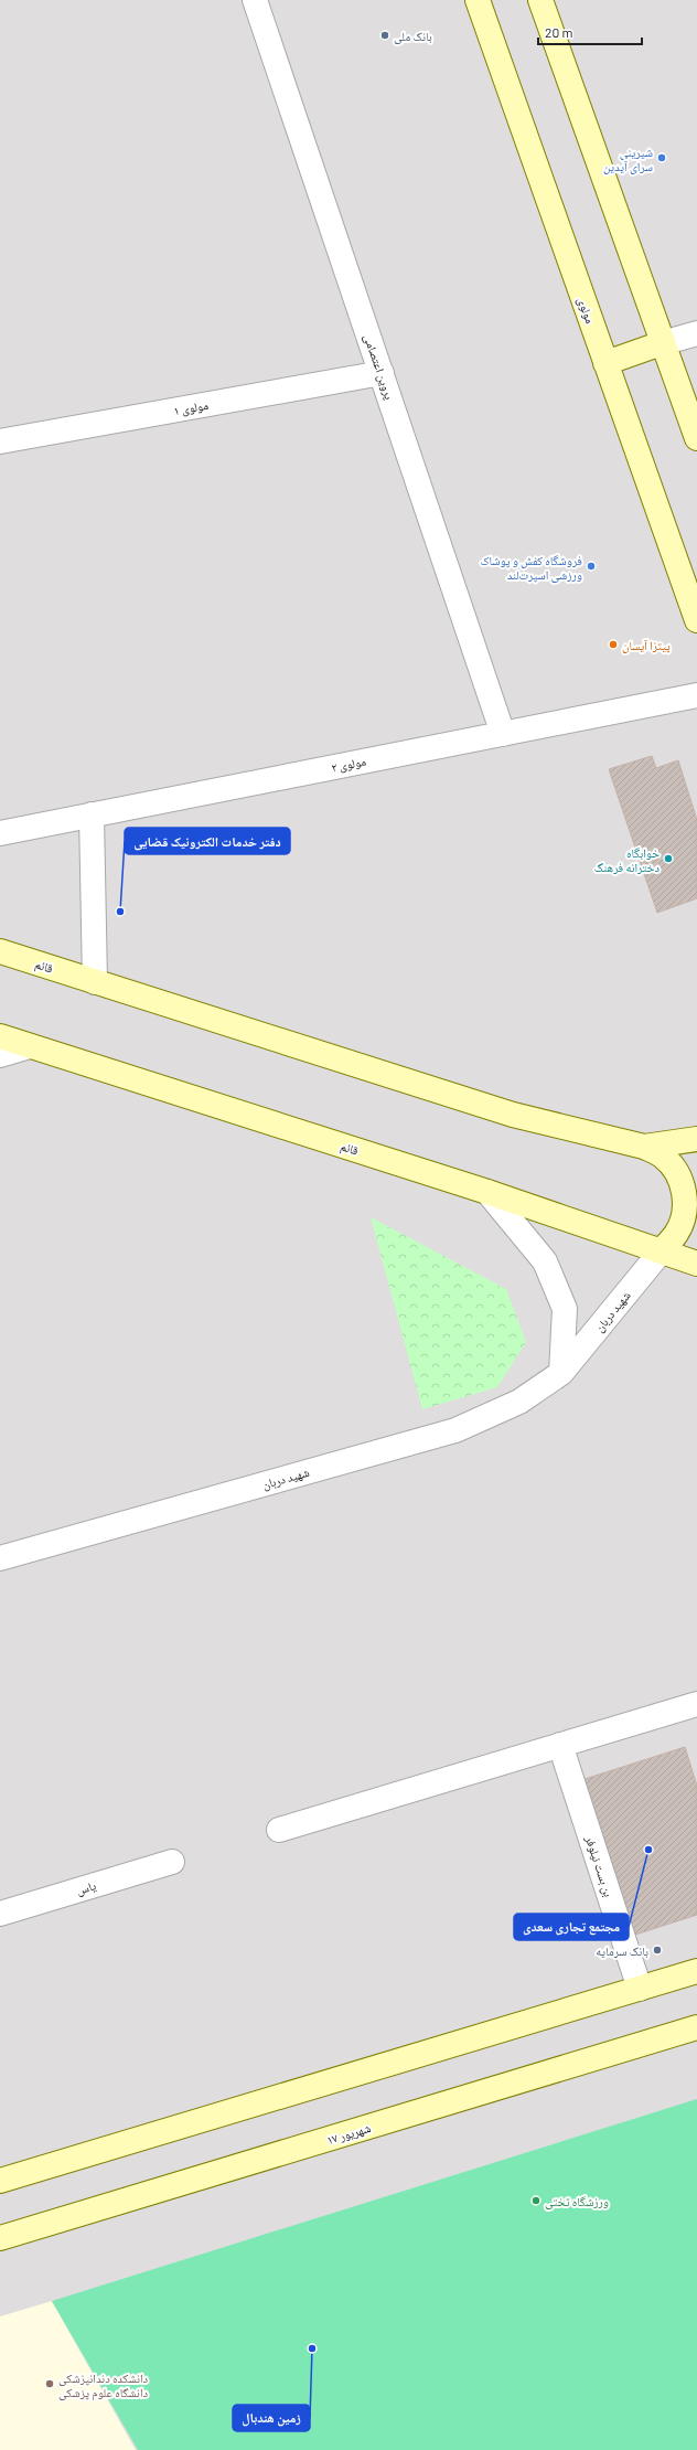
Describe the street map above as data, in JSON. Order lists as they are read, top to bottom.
{
  "streets": {
    "main road": ["مولوی", "قائم", "۱۷ شهریور"],
    "street": [
      "پروین اعتصامی",
      "مولوی ۱",
      "مولوی ۲",
      "شهید دربان",
      "بن بست نیلوفر",
      "یاس"
    ]
  },
  "crossings": [
    ["پروین اعتصامی", "مولوی ۱"],
    ["پروین اعتصامی", "مولوی ۲"],
    ["قائم", "شهید دربان"]
  ],
  "places": [
    "بانک ملی",
    "شیرینی سرای آیدین",
    "فروشگاه کفش و پوشاک ورزشی اسپرت‌لند",
    "پیتزا آیسان",
    "خوابگاه دخترانه فرهنگ",
    "دفتر خدمات الکترونیک قضایی",
    "مجتمع تجاری سعدی",
    "بانک سرمایه",
    "ورزشگاه تختی",
    "زمین هندبال",
    "دانشکده دندانپزشکی دانشگاه علوم پزشکی"
  ],
  "scale_bar": "20 m"
}
